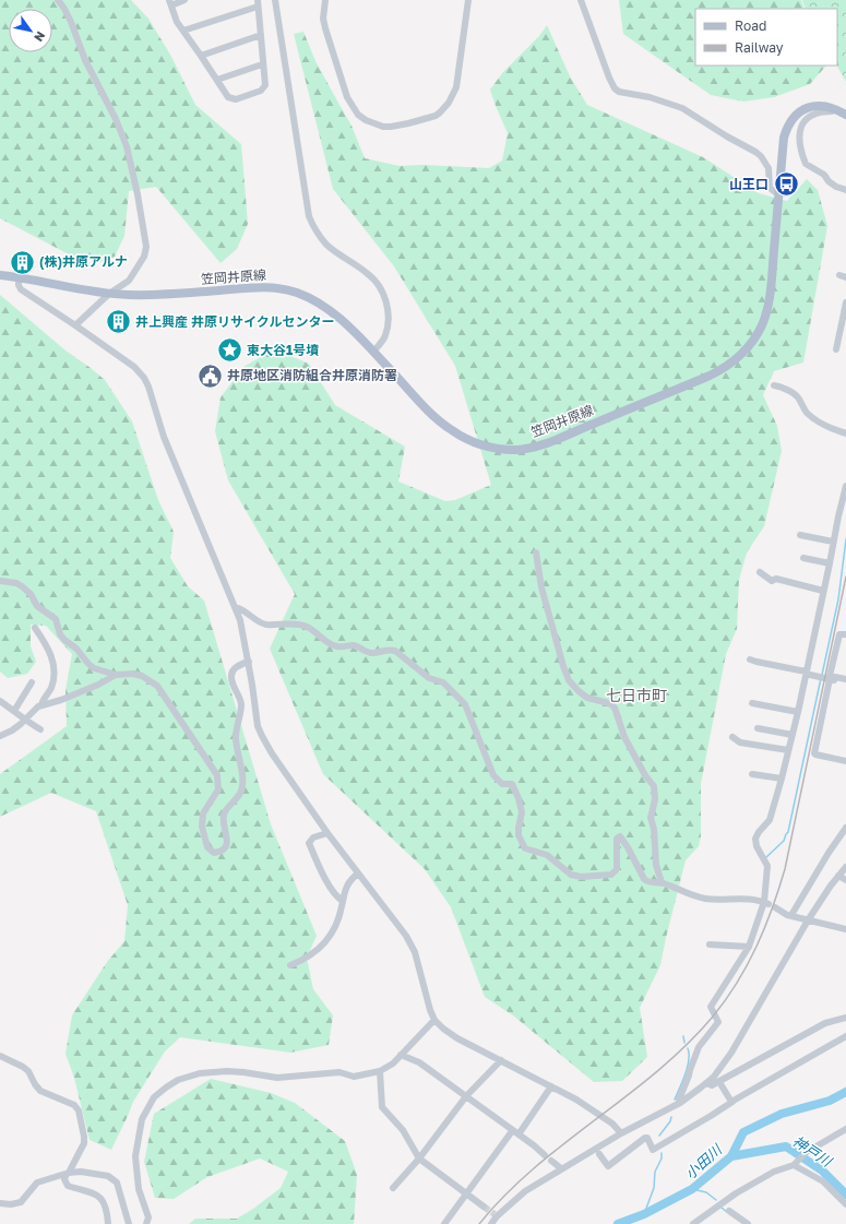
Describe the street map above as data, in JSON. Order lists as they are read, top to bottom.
{
  "streets": {
    "main road": ["笠岡井原線"]
  },
  "districts": ["七日市町"],
  "water": ["神戸川", "小田川"],
  "places": {
    "bus stop": ["山王口"],
    "building": ["(株)井原アルナ", "井上興産 井原リサイクルセンター"],
    "place": ["東大谷1号墳"],
    "public building": ["井原地区消防組合井原消防署"]
  },
  "legend": ["Road", "Railway"],
  "north": "bottom right"
}
